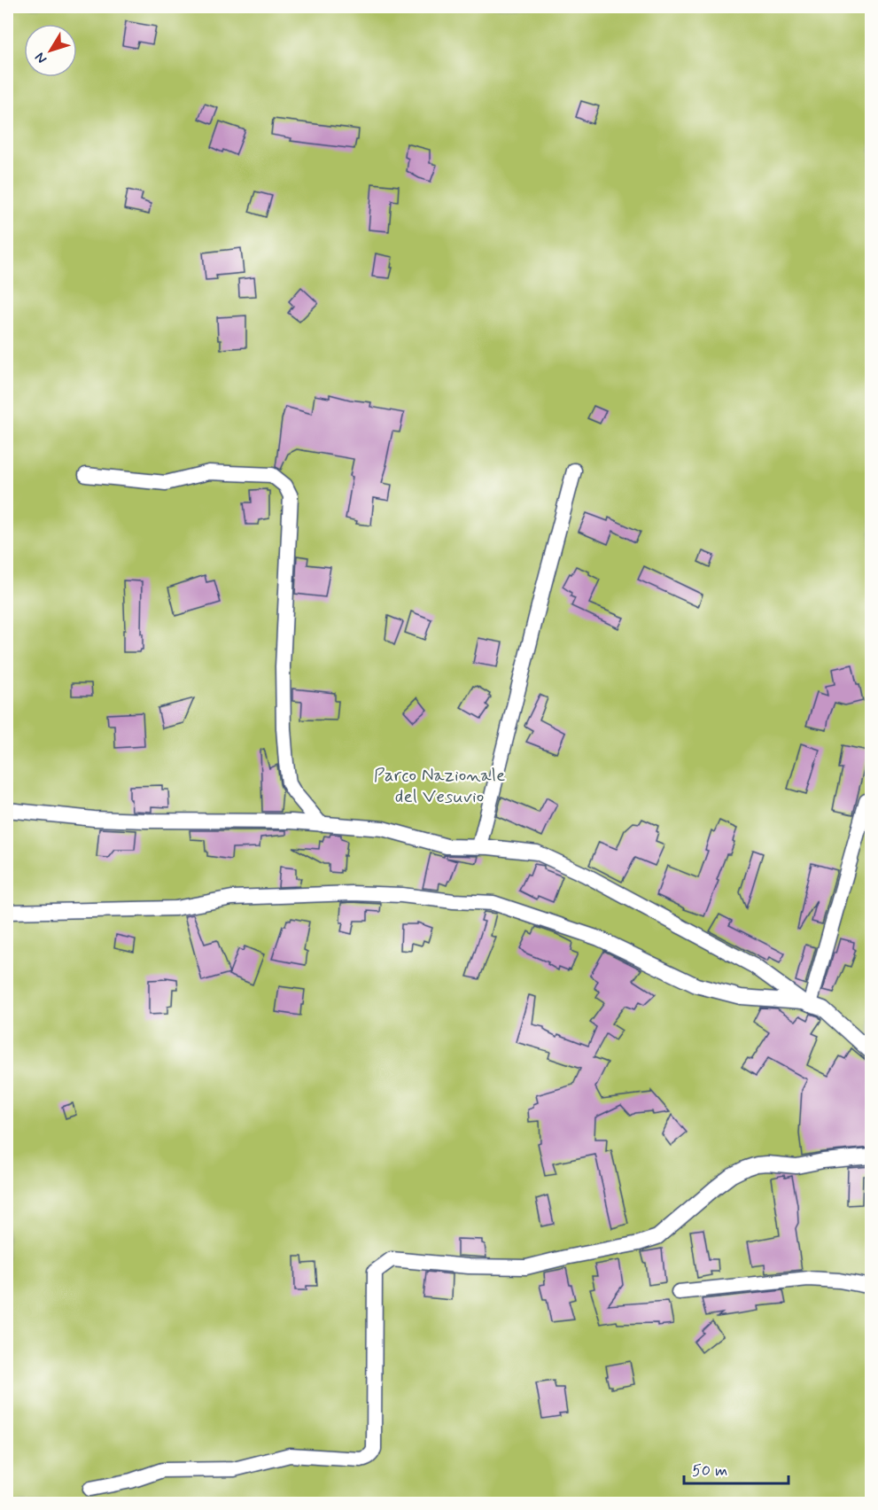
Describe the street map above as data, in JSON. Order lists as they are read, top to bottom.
{
  "parks": ["Parco Nazionale del Vesuvio"],
  "scale_bar": "50 m",
  "north": "bottom left"
}
